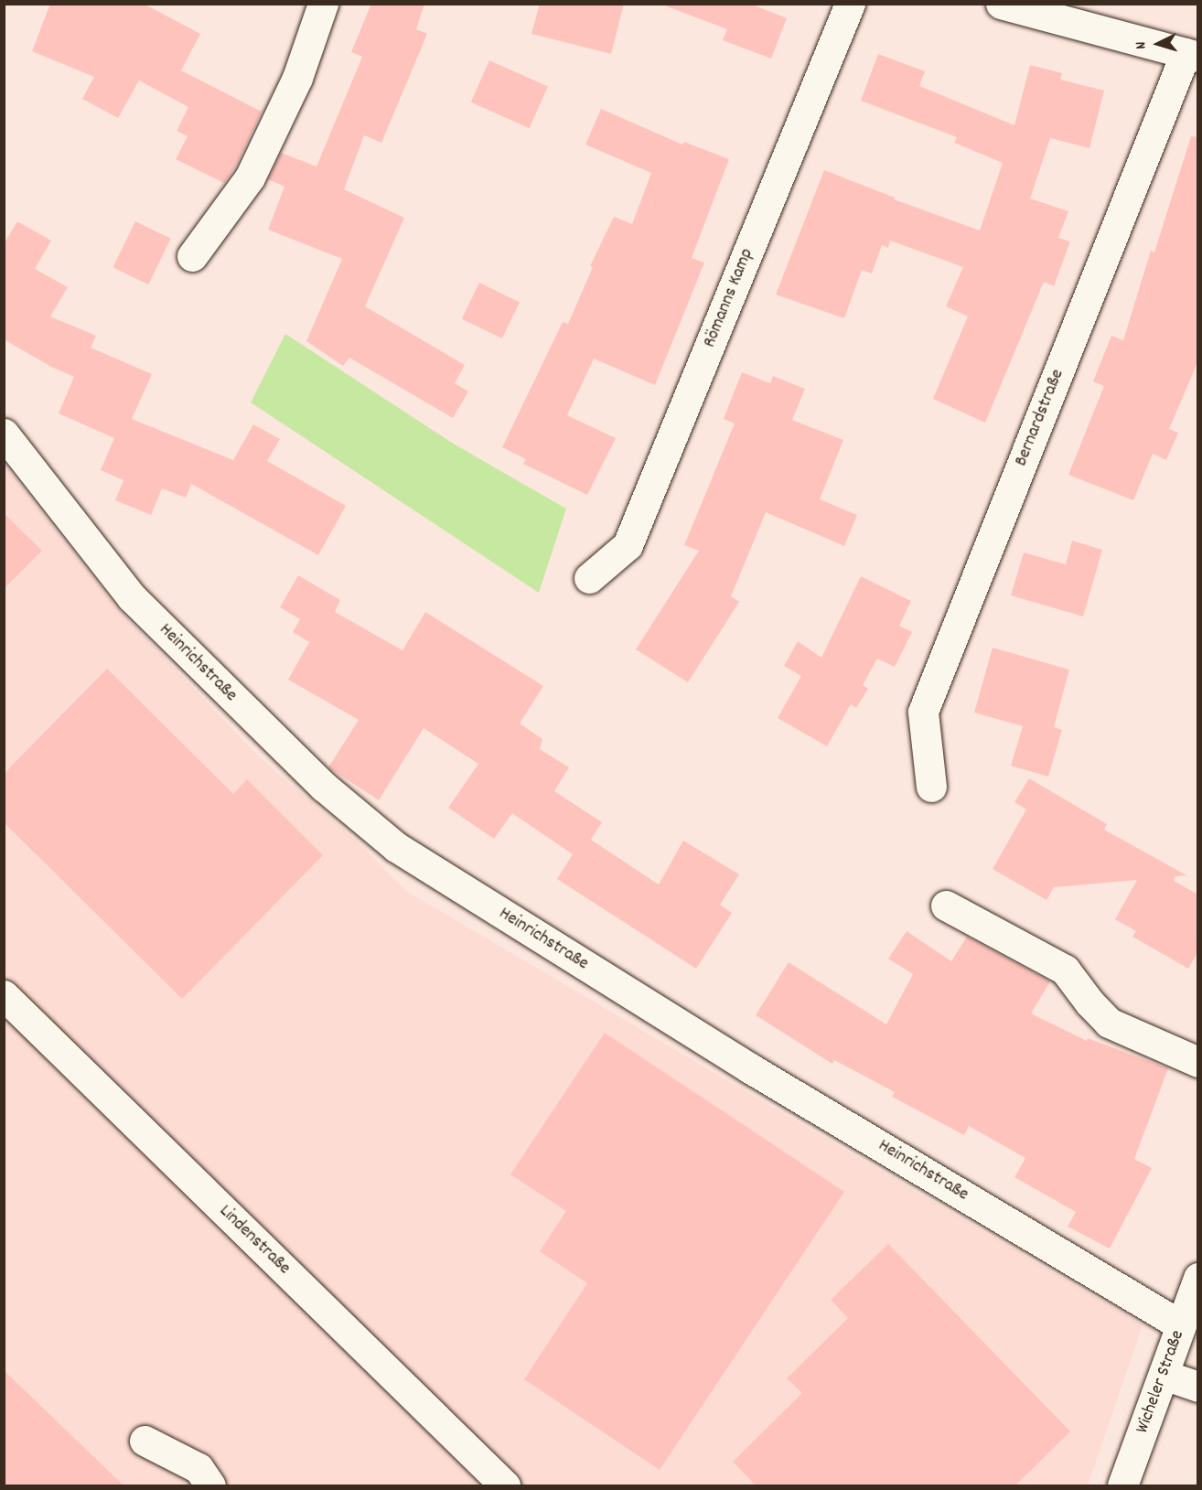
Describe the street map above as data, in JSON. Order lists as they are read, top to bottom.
{
  "streets": {
    "street": [
      "Römanns Kamp",
      "Bernardstraße",
      "Heinrichstraße",
      "Lindenstraße",
      "Wicheler Straße"
    ]
  },
  "crossings": [
    ["Heinrichstraße", "Wicheler Straße"]
  ],
  "north": "left"
}
